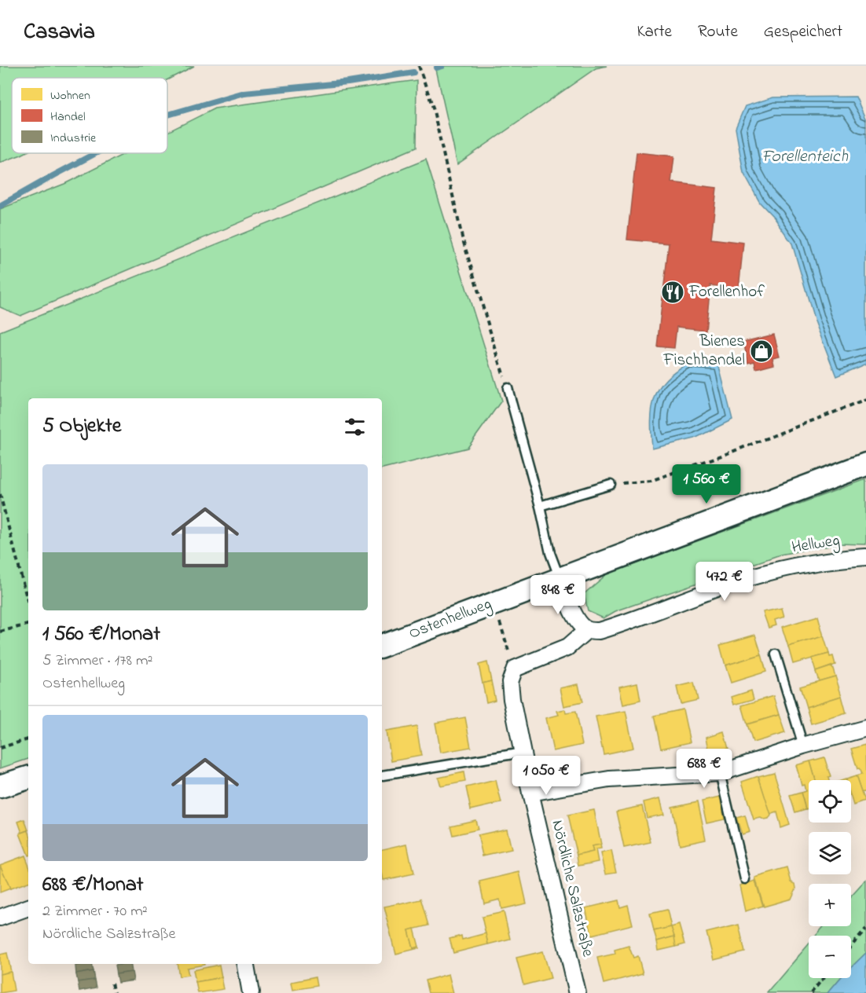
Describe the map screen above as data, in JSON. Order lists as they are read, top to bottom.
{
  "streets": {
    "main road": ["Ostenhellweg"],
    "street": ["Hellweg", "Nördliche Salzstraße"]
  },
  "water": ["Forellenteich"],
  "places": {
    "restaurant": ["Forellenhof"],
    "shop": ["Bienes Fischhandel"]
  },
  "legend": ["Wohnen", "Handel", "Industrie"],
  "page": {
    "header": "Casavia",
    "nav": ["Karte", "Route", "Gespeichert"],
    "heading": "5 Objekte",
    "list": [
      {
        "name": "1 560 €/Monat",
        "note": "5 Zimmer · 178 m² · Ostenhellweg"
      },
      {
        "name": "688 €/Monat",
        "note": "2 Zimmer · 70 m² · Nördliche Salzstraße"
      }
    ],
    "price": [
      "1 560 €",
      "472 €",
      "848 €",
      "688 €",
      "1 050 €"
    ],
    "map_buttons": ["+", "−"]
  }
}
